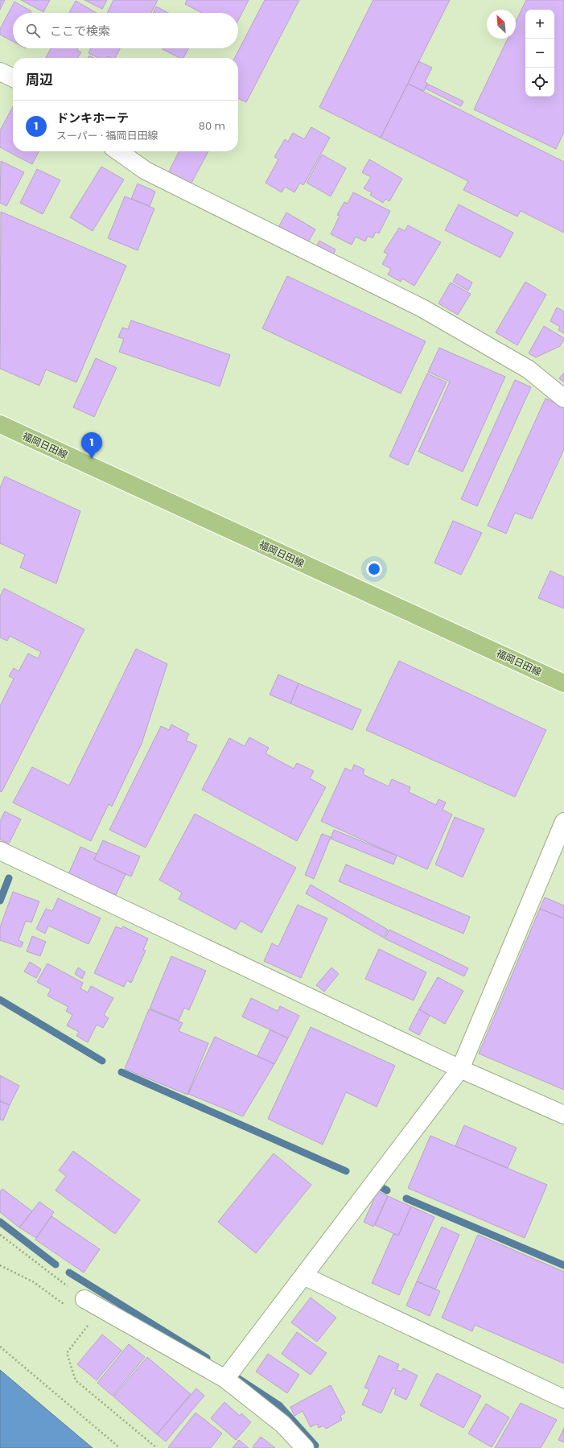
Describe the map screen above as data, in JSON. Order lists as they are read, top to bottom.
{
  "streets": {
    "main road": ["福岡日田線"]
  },
  "north": "top left",
  "page": {
    "map_buttons": ["+", "−"],
    "search": "ここで検索",
    "heading": "周辺",
    "list": [
      {
        "mark": "1",
        "name": "ドンキホーテ",
        "note": "スーパー · 福岡日田線",
        "value": "80 m"
      }
    ],
    "pins": "1"
  }
}
